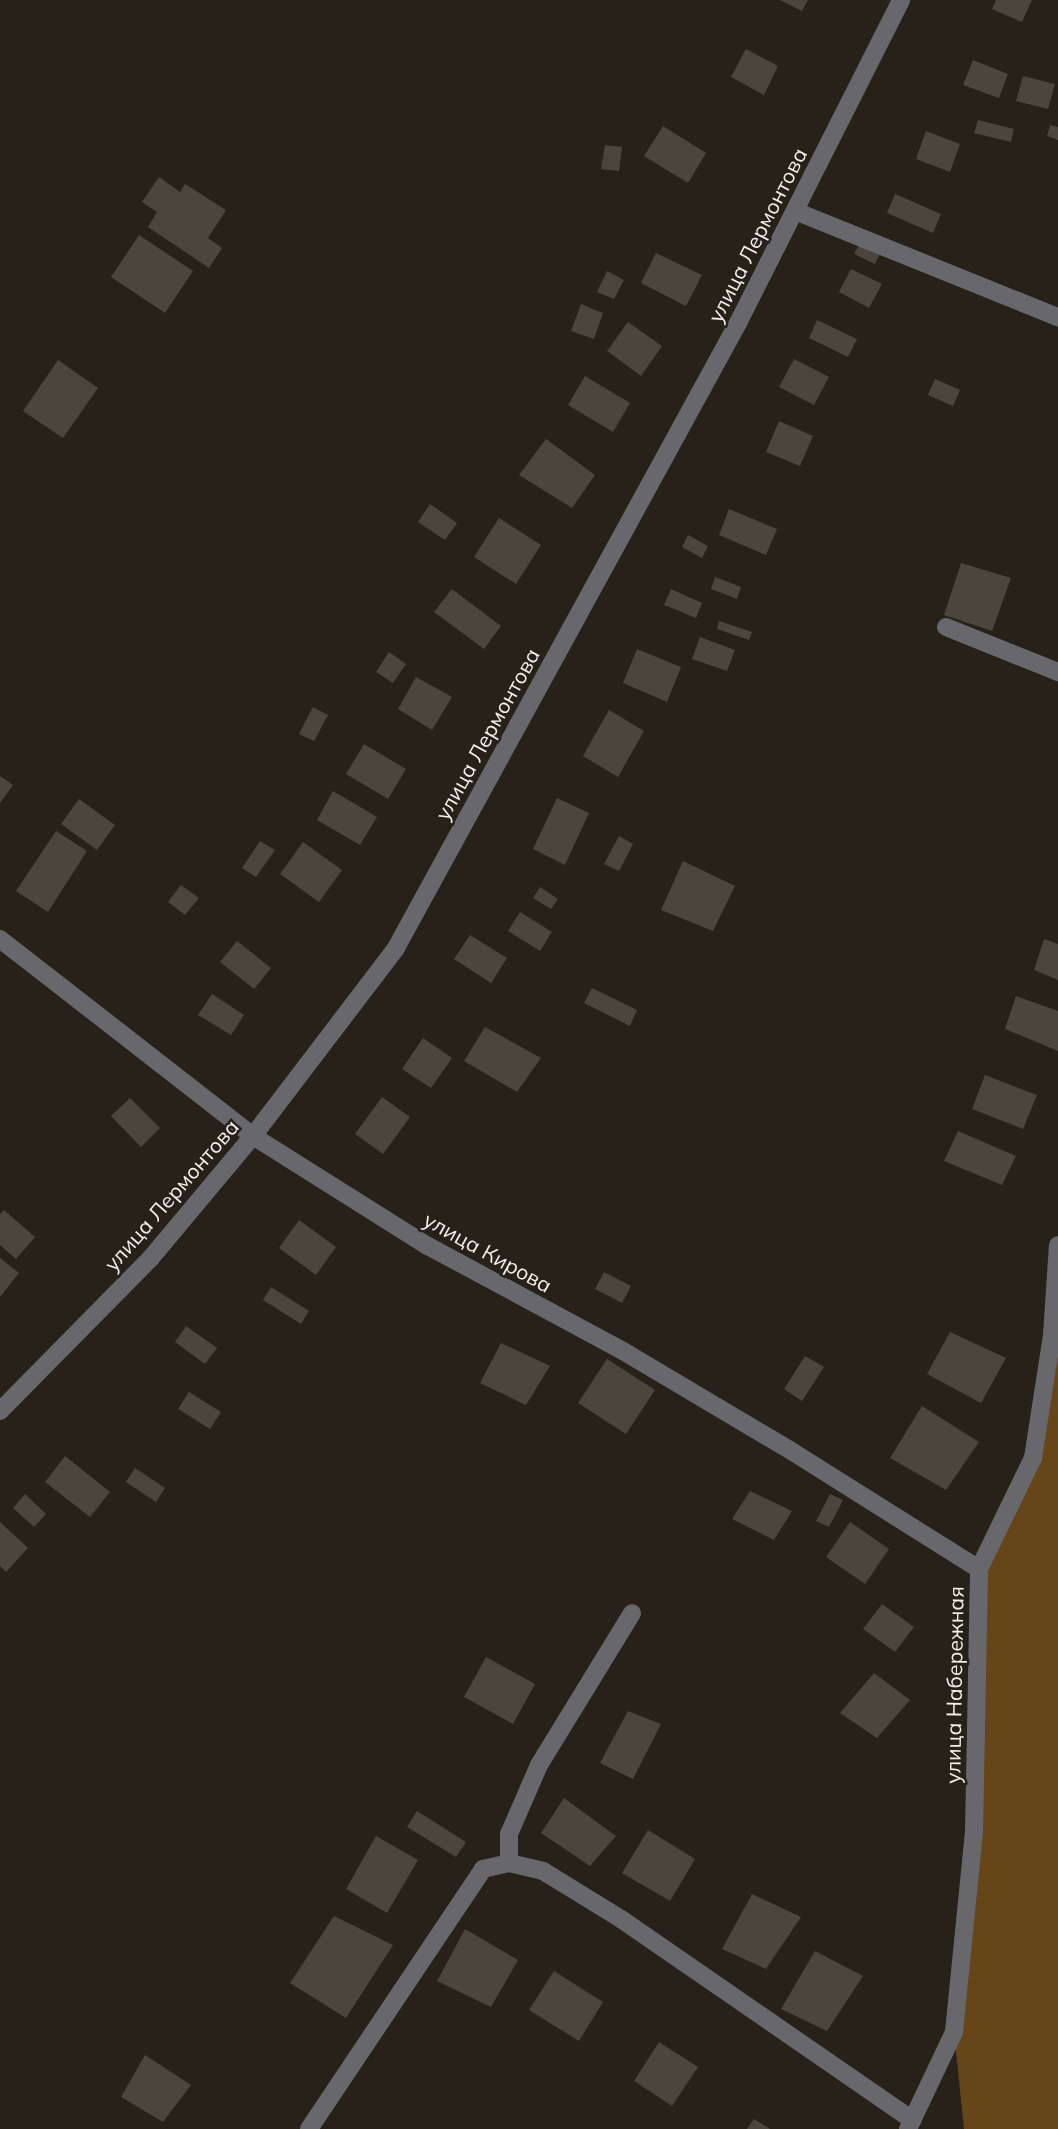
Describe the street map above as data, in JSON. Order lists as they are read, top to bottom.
{
  "streets": {
    "street": ["улица Лермонтова", "улица Кирова", "улица Набережная"]
  },
  "crossings": [
    ["улица Лермонтова", "улица Кирова"],
    ["улица Кирова", "улица Набережная"]
  ]
}
